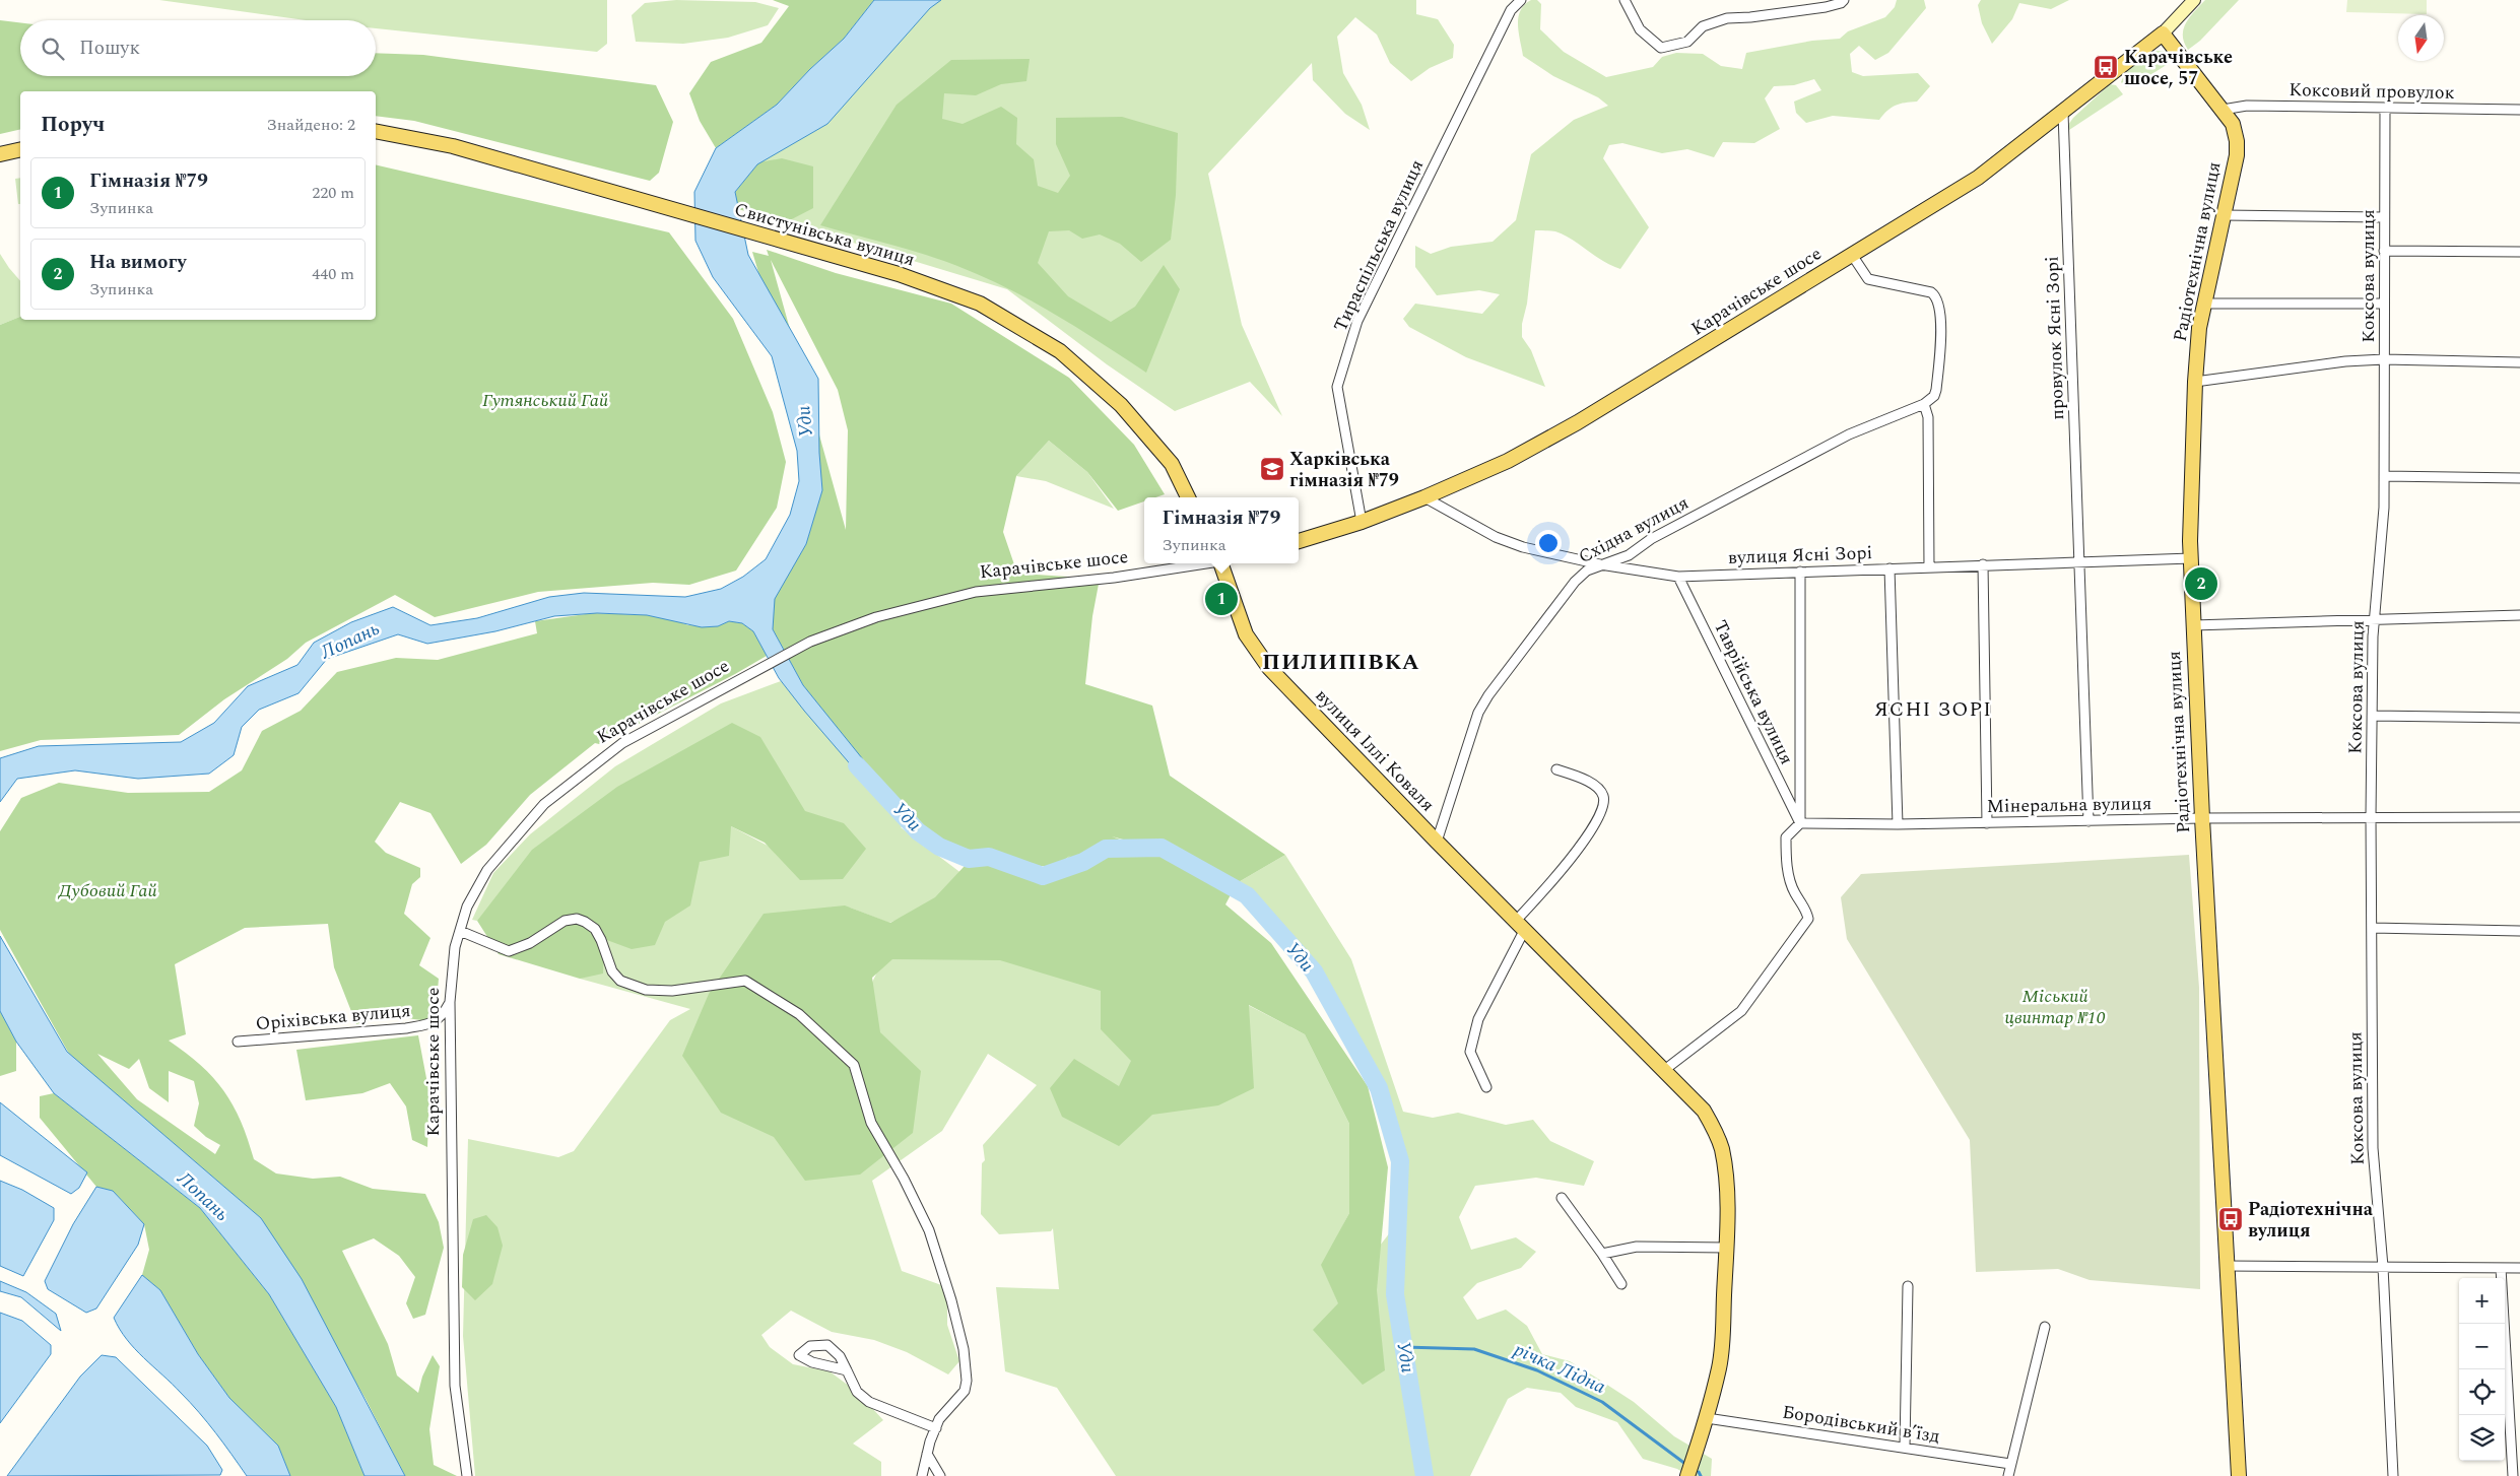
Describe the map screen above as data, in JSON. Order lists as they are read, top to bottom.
{
  "streets": {
    "main road": [
      "Свистунівська вулиця",
      "Радіотехнічна вулиця",
      "Карачівське шосе",
      "вулиця Іллі Коваля"
    ],
    "street": [
      "Коксовий провулок",
      "Тираспільська вулиця",
      "Коксова вулиця",
      "провулок Ясні Зорі",
      "Східна вулиця",
      "вулиця Ясні Зорі",
      "Таврійська вулиця",
      "Мінеральна вулиця",
      "Оріхівська вулиця",
      "Бородівський в’їзд"
    ]
  },
  "crossings": [
    ["Коксовий провулок", "Радіотехнічна вулиця"],
    ["Коксовий провулок", "Коксова вулиця"],
    ["Тираспільська вулиця", "Карачівське шосе"],
    ["Радіотехнічна вулиця", "Карачівське шосе"],
    ["Радіотехнічна вулиця", "вулиця Ясні Зорі"],
    ["Радіотехнічна вулиця", "Мінеральна вулиця"],
    ["Коксова вулиця", "Мінеральна вулиця"],
    ["Карачівське шосе", "провулок Ясні Зорі"],
    ["Карачівське шосе", "вулиця Ясні Зорі"],
    ["Карачівське шосе", "Оріхівська вулиця"],
    ["провулок Ясні Зорі", "вулиця Ясні Зорі"],
    ["провулок Ясні Зорі", "Мінеральна вулиця"],
    ["Східна вулиця", "вулиця Ясні Зорі"],
    ["Східна вулиця", "вулиця Іллі Коваля"],
    ["вулиця Ясні Зорі", "Таврійська вулиця"],
    ["Таврійська вулиця", "Мінеральна вулиця"],
    ["вулиця Іллі Коваля", "Бородівський в’їзд"]
  ],
  "districts": ["ПИЛИПІВКА", "ЯСНІ ЗОРІ"],
  "water": ["Уди", "Лопань", "річка Лідна"],
  "parks": ["Гутянський Гай", "Дубовий Гай", "Міський цвинтар №10"],
  "places": {
    "bus stop": ["Карачівське шосе, 57", "Радіотехнічна вулиця"],
    "school or university": ["Харківська гімназія №79"]
  },
  "north": "bottom",
  "page": {
    "search": "Пошук",
    "heading": ["Поруч", "Знайдено: 2"],
    "list": [
      {
        "mark": "1",
        "name": "Гімназія №79",
        "note": "Зупинка",
        "value": "220 m"
      },
      {
        "mark": "2",
        "name": "На вимогу",
        "note": "Зупинка",
        "value": "440 m"
      }
    ],
    "popup": ["Гімназія №79", "Зупинка"],
    "pins": ["2", "1"],
    "map_buttons": ["+", "−"]
  }
}
